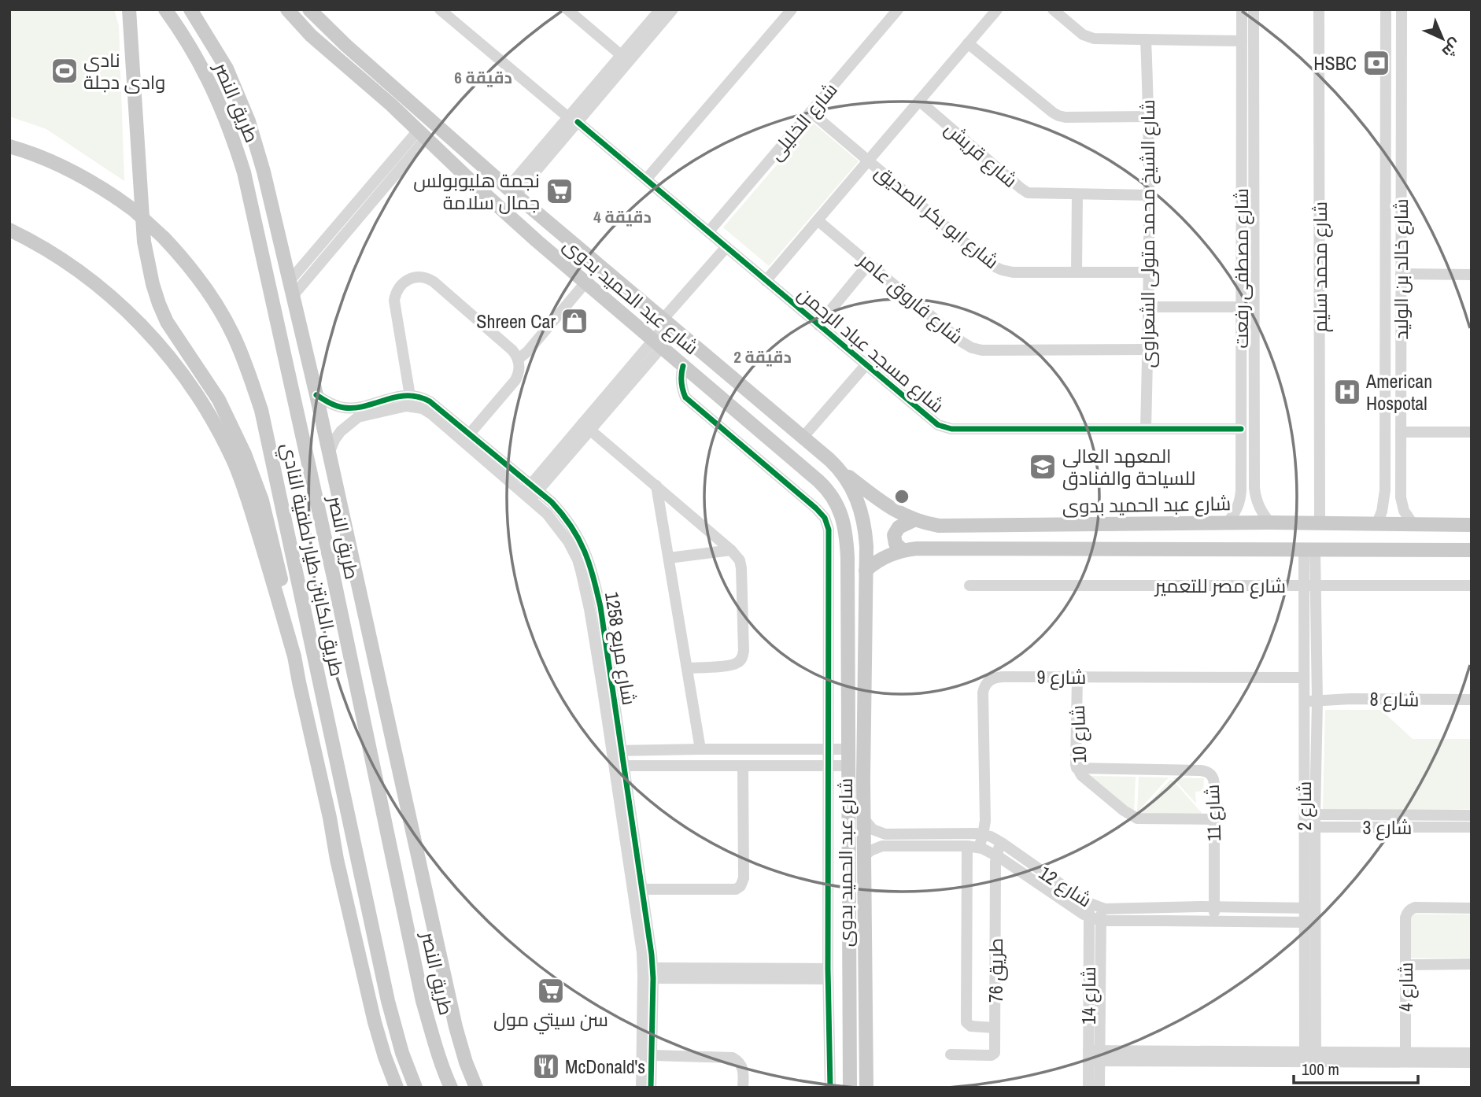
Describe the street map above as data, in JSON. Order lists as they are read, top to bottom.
{
  "streets": {
    "main road": ["طريق النصر", "شارع عبد الحميد بدوى", "طريق الكابتن طيار لطفية النادي"],
    "street": [
      "شارع الخليلى",
      "شارع قريش",
      "شارع ابو بكر الصديق",
      "شارع الشيخ محمد متولى الشعراوى",
      "شارع محمد سليم",
      "شارع مصطفى رفعت",
      "شارع خالد بن الوليد",
      "شارع فاروق عامر",
      "شارع مسجد عباد الرحمن",
      "شارع مصر للتعمير",
      "شارع مربع 1258",
      "شارع 9",
      "شارع 8",
      "شارع 10",
      "شارع 2",
      "شارع 11",
      "شارع 3",
      "شارع 12",
      "طريق 76",
      "شارع 4",
      "شارع 14"
    ]
  },
  "crossings": [
    ["شارع الخليلى", "شارع ابو بكر الصديق"],
    ["شارع الخليلى", "شارع مسجد عباد الرحمن"],
    ["شارع قريش", "شارع الشيخ محمد متولى الشعراوى"],
    ["شارع ابو بكر الصديق", "شارع الشيخ محمد متولى الشعراوى"],
    ["شارع الشيخ محمد متولى الشعراوى", "شارع فاروق عامر"],
    ["شارع الشيخ محمد متولى الشعراوى", "شارع مسجد عباد الرحمن"],
    ["شارع محمد سليم", "شارع عبد الحميد بدوى"],
    ["شارع مصطفى رفعت", "شارع عبد الحميد بدوى"],
    ["شارع مصطفى رفعت", "شارع مسجد عباد الرحمن"],
    ["شارع خالد بن الوليد", "شارع عبد الحميد بدوى"],
    ["شارع عبد الحميد بدوى", "شارع 12"],
    ["شارع مصر للتعمير", "شارع 2"],
    ["شارع 9", "شارع 10"],
    ["شارع 9", "شارع 2"],
    ["شارع 9", "شارع 12"],
    ["شارع 9", "طريق 76"],
    ["شارع 8", "شارع 2"],
    ["شارع 10", "شارع 11"],
    ["شارع 2", "شارع 3"],
    ["شارع 2", "شارع 12"],
    ["شارع 11", "شارع 12"],
    ["شارع 12", "طريق 76"],
    ["شارع 12", "شارع 14"]
  ],
  "places": {
    "bank": ["HSBC"],
    "sports": ["نادى وادى دجلة"],
    "supermarket": ["نجمة هليوبولس جمال سلامة", "سن سيتي مول"],
    "shop": ["Shreen Car"],
    "hospital": ["American Hospotal"],
    "school or university": ["المعهد العالى للسياحة والفنادق"],
    "restaurant": ["McDonald's"]
  },
  "scale_bar": "100 m",
  "north": "bottom right",
  "rings": ["6 دقيقة", "4 دقيقة", "2 دقيقة"]
}
